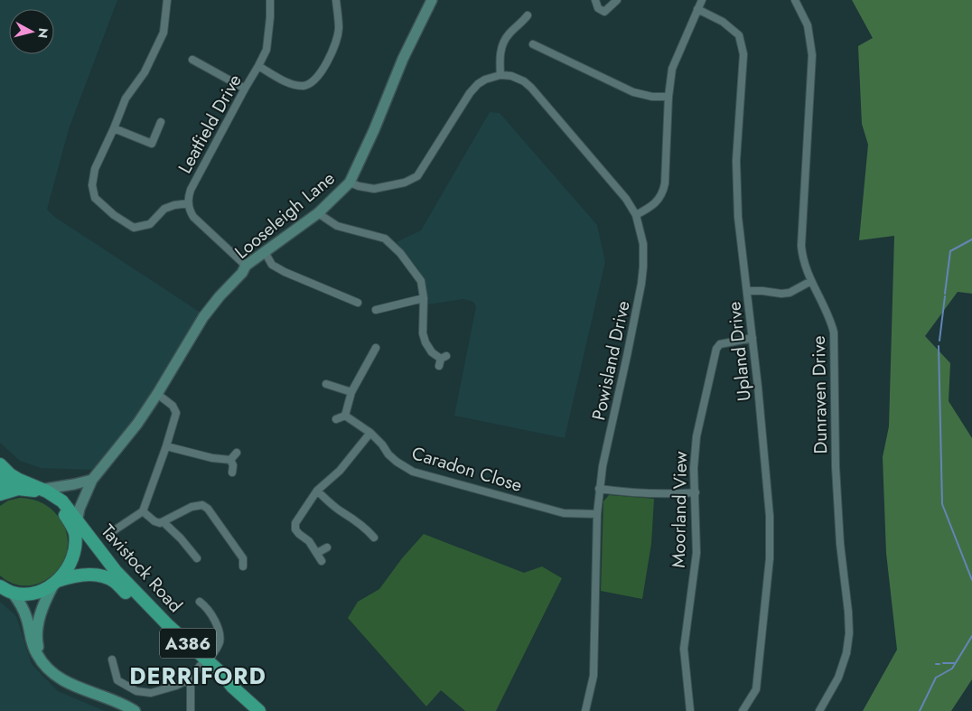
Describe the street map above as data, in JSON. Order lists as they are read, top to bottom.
{
  "streets": {
    "highway": ["Tavistock Road", "A386"],
    "street": [
      "Leatfield Drive",
      "Looseleigh Lane",
      "Upland Drive",
      "Powisland Drive",
      "Dunraven Drive",
      "Caradon Close",
      "Moorland View"
    ]
  },
  "crossings": [
    ["Leatfield Drive", "Looseleigh Lane"],
    ["Looseleigh Lane", "Tavistock Road"],
    ["Upland Drive", "Moorland View"],
    ["Powisland Drive", "Caradon Close"]
  ],
  "districts": ["DERRIFORD"],
  "north": "right"
}
